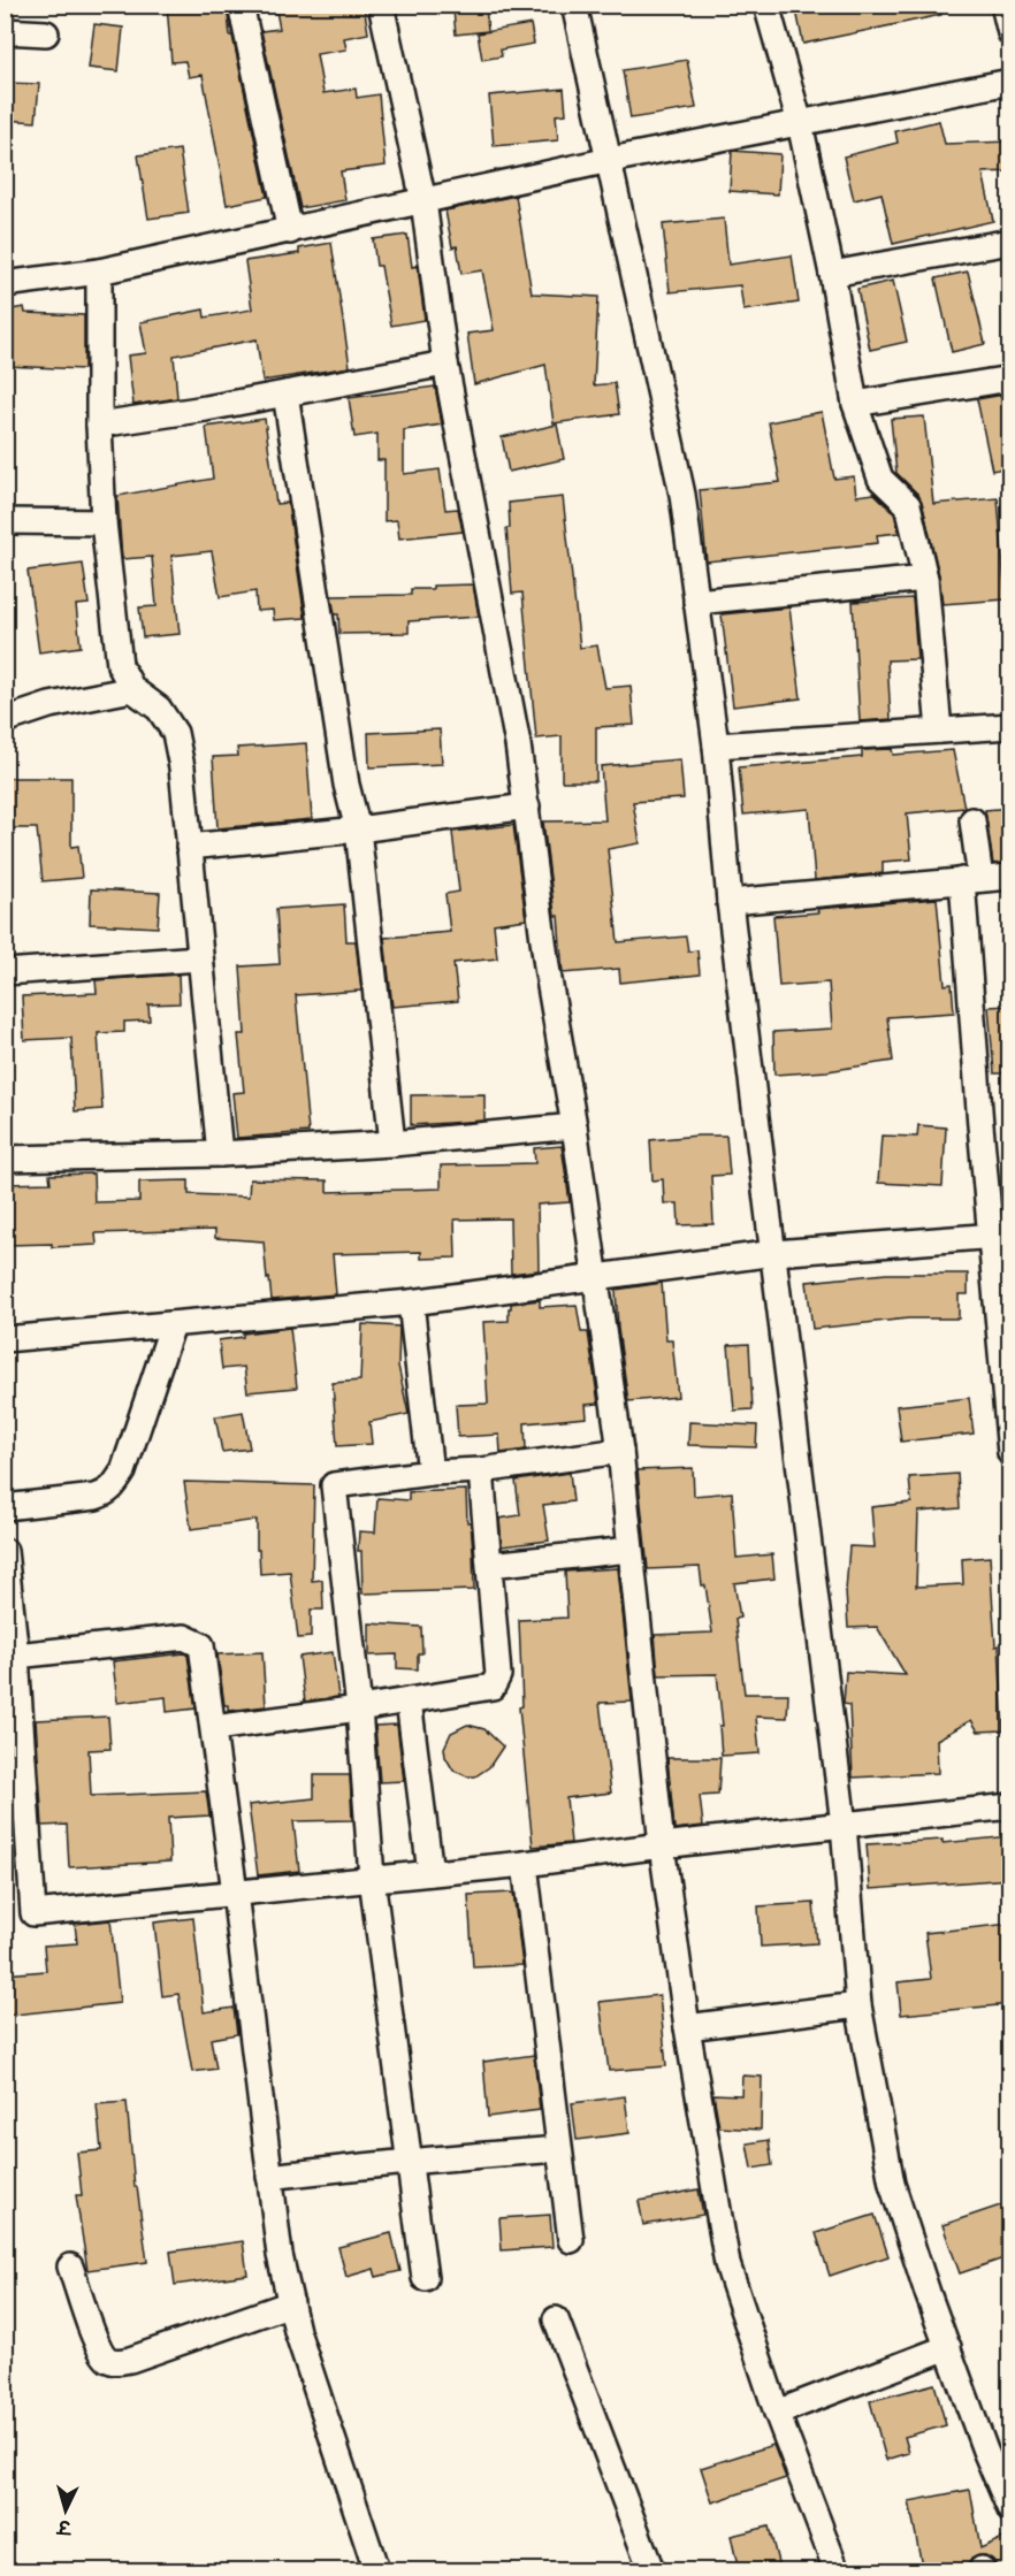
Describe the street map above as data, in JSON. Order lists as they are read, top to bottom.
{
  "north": "bottom"
}
